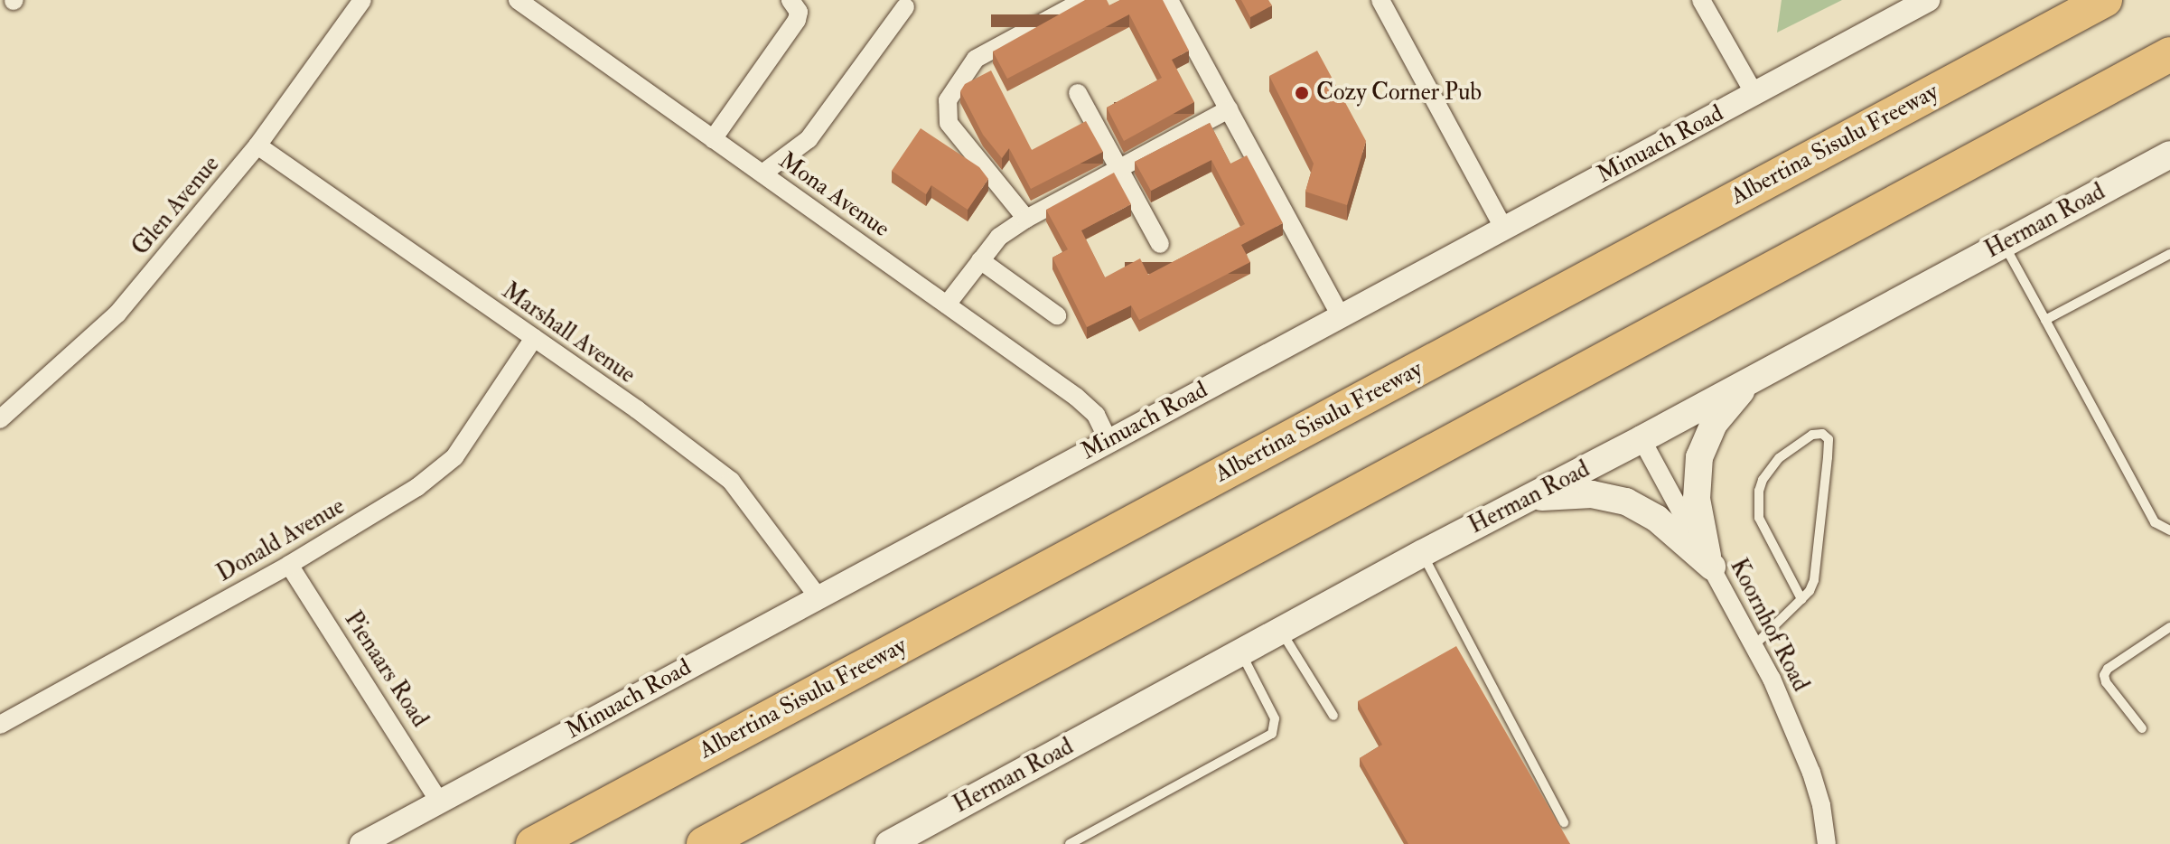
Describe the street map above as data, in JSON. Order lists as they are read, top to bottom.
{
  "streets": {
    "highway": ["Albertina Sisulu Freeway"],
    "main road": ["Herman Road"],
    "street": [
      "Minuach Road",
      "Mona Avenue",
      "Glen Avenue",
      "Marshall Avenue",
      "Donald Avenue",
      "Koornhof Road",
      "Pienaars Road"
    ]
  },
  "crossings": [
    ["Minuach Road", "Mona Avenue"],
    ["Minuach Road", "Marshall Avenue"],
    ["Minuach Road", "Pienaars Road"],
    ["Glen Avenue", "Marshall Avenue"],
    ["Herman Road", "Koornhof Road"],
    ["Marshall Avenue", "Donald Avenue"],
    ["Donald Avenue", "Pienaars Road"]
  ],
  "places": ["Cozy Corner Pub"]
}
